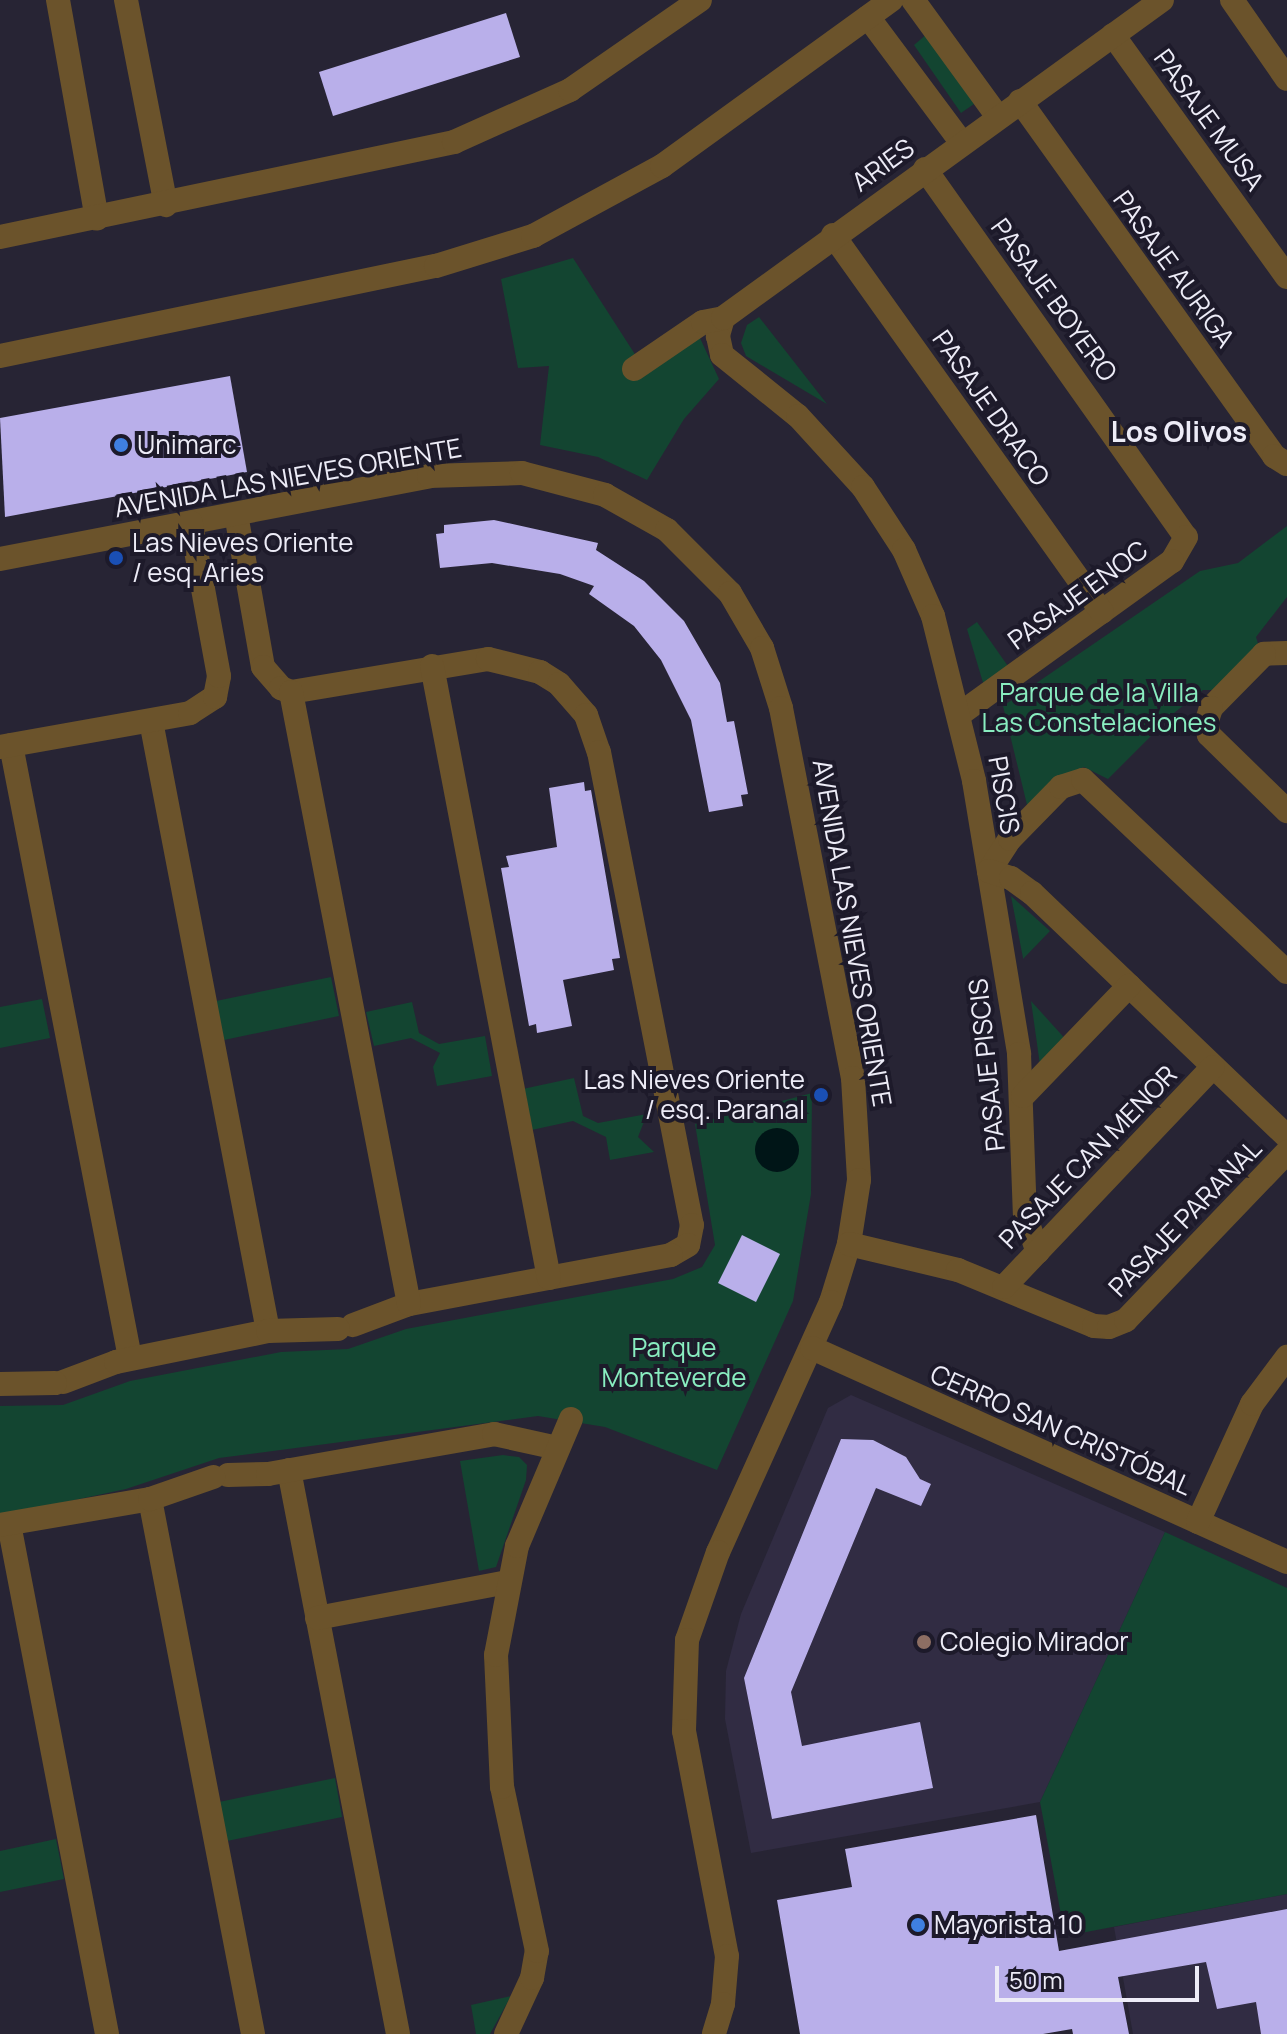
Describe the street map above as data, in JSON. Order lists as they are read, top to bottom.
{
  "streets": {
    "street": [
      "PASAJE MUSA",
      "ARIES",
      "PASAJE AURIGA",
      "PASAJE BOYERO",
      "PASAJE DRACO",
      "AVENIDA LAS NIEVES ORIENTE",
      "PASAJE ENOC",
      "PISCIS",
      "PASAJE PISCIS",
      "PASAJE CAN MENOR",
      "PASAJE PARANAL",
      "CERRO SAN CRISTÓBAL"
    ]
  },
  "crossings": [
    ["PASAJE MUSA", "ARIES"],
    ["ARIES", "PASAJE AURIGA"],
    ["ARIES", "PASAJE BOYERO"],
    ["ARIES", "PASAJE DRACO"],
    ["ARIES", "PISCIS"],
    ["PASAJE BOYERO", "PASAJE ENOC"],
    ["PASAJE DRACO", "PASAJE ENOC"],
    ["AVENIDA LAS NIEVES ORIENTE", "PASAJE PARANAL"],
    ["AVENIDA LAS NIEVES ORIENTE", "CERRO SAN CRISTÓBAL"],
    ["PASAJE ENOC", "PISCIS"],
    ["PISCIS", "PASAJE PISCIS"],
    ["PISCIS", "PASAJE CAN MENOR"],
    ["PASAJE PISCIS", "PASAJE CAN MENOR"],
    ["PASAJE CAN MENOR", "PASAJE PARANAL"]
  ],
  "districts": ["Los Olivos"],
  "parks": ["Parque de la Villa Las Constelaciones", "Parque Monteverde"],
  "places": [
    "Unimarc",
    "Las Nieves Oriente / esq. Aries",
    "Las Nieves Oriente / esq. Paranal",
    "Colegio Mirador",
    "Mayorista 10"
  ],
  "scale_bar": "50 m"
}
